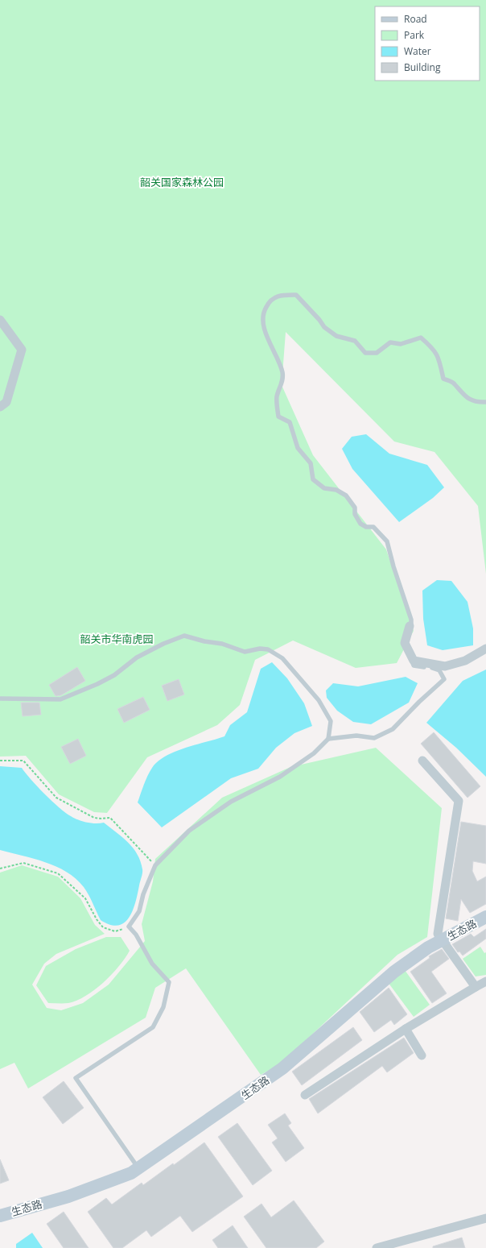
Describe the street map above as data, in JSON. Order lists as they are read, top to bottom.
{
  "streets": {
    "street": ["生态路"]
  },
  "parks": ["韶关国家森林公园", "韶关市华南虎园"],
  "legend": [
    "Road",
    "Park",
    "Water",
    "Building"
  ]
}
